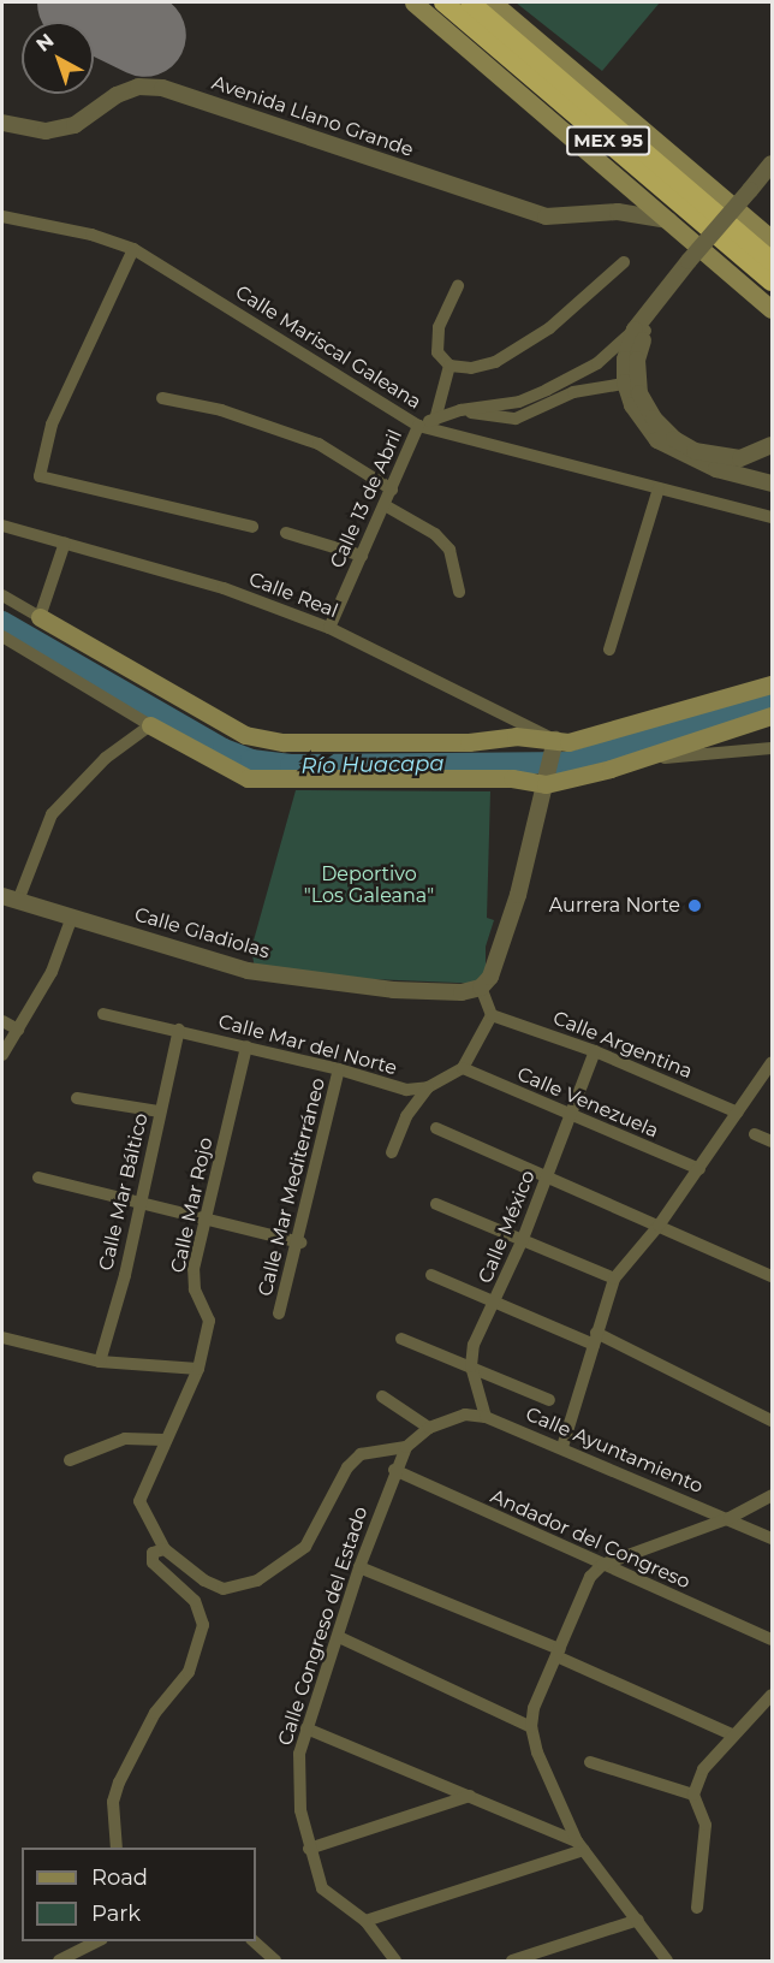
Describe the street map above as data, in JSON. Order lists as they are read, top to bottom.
{
  "streets": {
    "highway": ["MEX 95"],
    "street": [
      "Avenida Llano Grande",
      "Calle Mariscal Galeana",
      "Calle 13 de Abril",
      "Calle Real",
      "Calle Gladiolas",
      "Calle Mar del Norte",
      "Calle Argentina",
      "Calle Venezuela",
      "Calle Mar Mediterráneo",
      "Calle Mar Báltico",
      "Calle Mar Rojo",
      "Calle México",
      "Calle Ayuntamiento",
      "Andador del Congreso",
      "Calle Congreso del Estado"
    ]
  },
  "crossings": [
    ["Calle Mariscal Galeana", "Calle 13 de Abril"],
    ["Calle 13 de Abril", "Calle Real"],
    ["Calle Mar del Norte", "Calle Mar Mediterráneo"],
    ["Calle Mar del Norte", "Calle Mar Báltico"],
    ["Calle Mar del Norte", "Calle Mar Rojo"],
    ["Calle Argentina", "Calle México"],
    ["Calle Venezuela", "Calle México"],
    ["Calle Ayuntamiento", "Calle Congreso del Estado"],
    ["Andador del Congreso", "Calle Congreso del Estado"]
  ],
  "water": ["Río Huacapa"],
  "parks": ["Deportivo \"Los Galeana\""],
  "places": ["Aurrera Norte"],
  "legend": ["Road", "Park"],
  "north": "top left"
}
